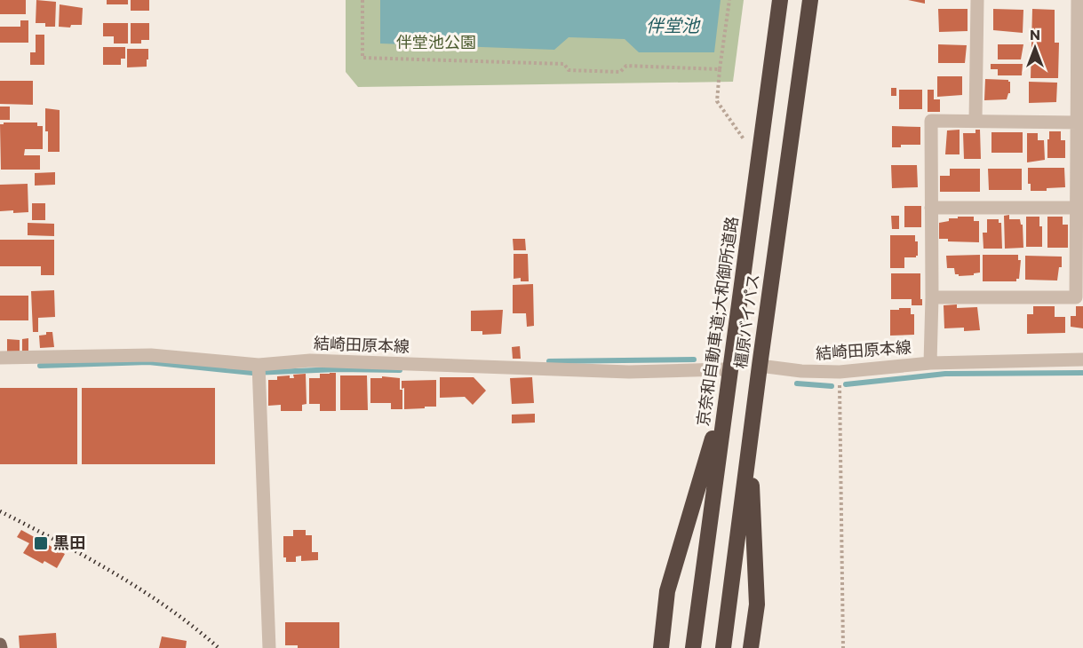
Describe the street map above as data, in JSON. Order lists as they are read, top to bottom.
{
  "streets": {
    "highway": ["京奈和自動車道;大和御所道路", "橿原バイパス"],
    "street": ["結崎田原本線"]
  },
  "crossings": [
    ["橿原バイパス", "結崎田原本線"]
  ],
  "water": ["伴堂池"],
  "parks": ["伴堂池公園"],
  "places": {
    "transit": ["黒田"]
  },
  "north": "top"
}
